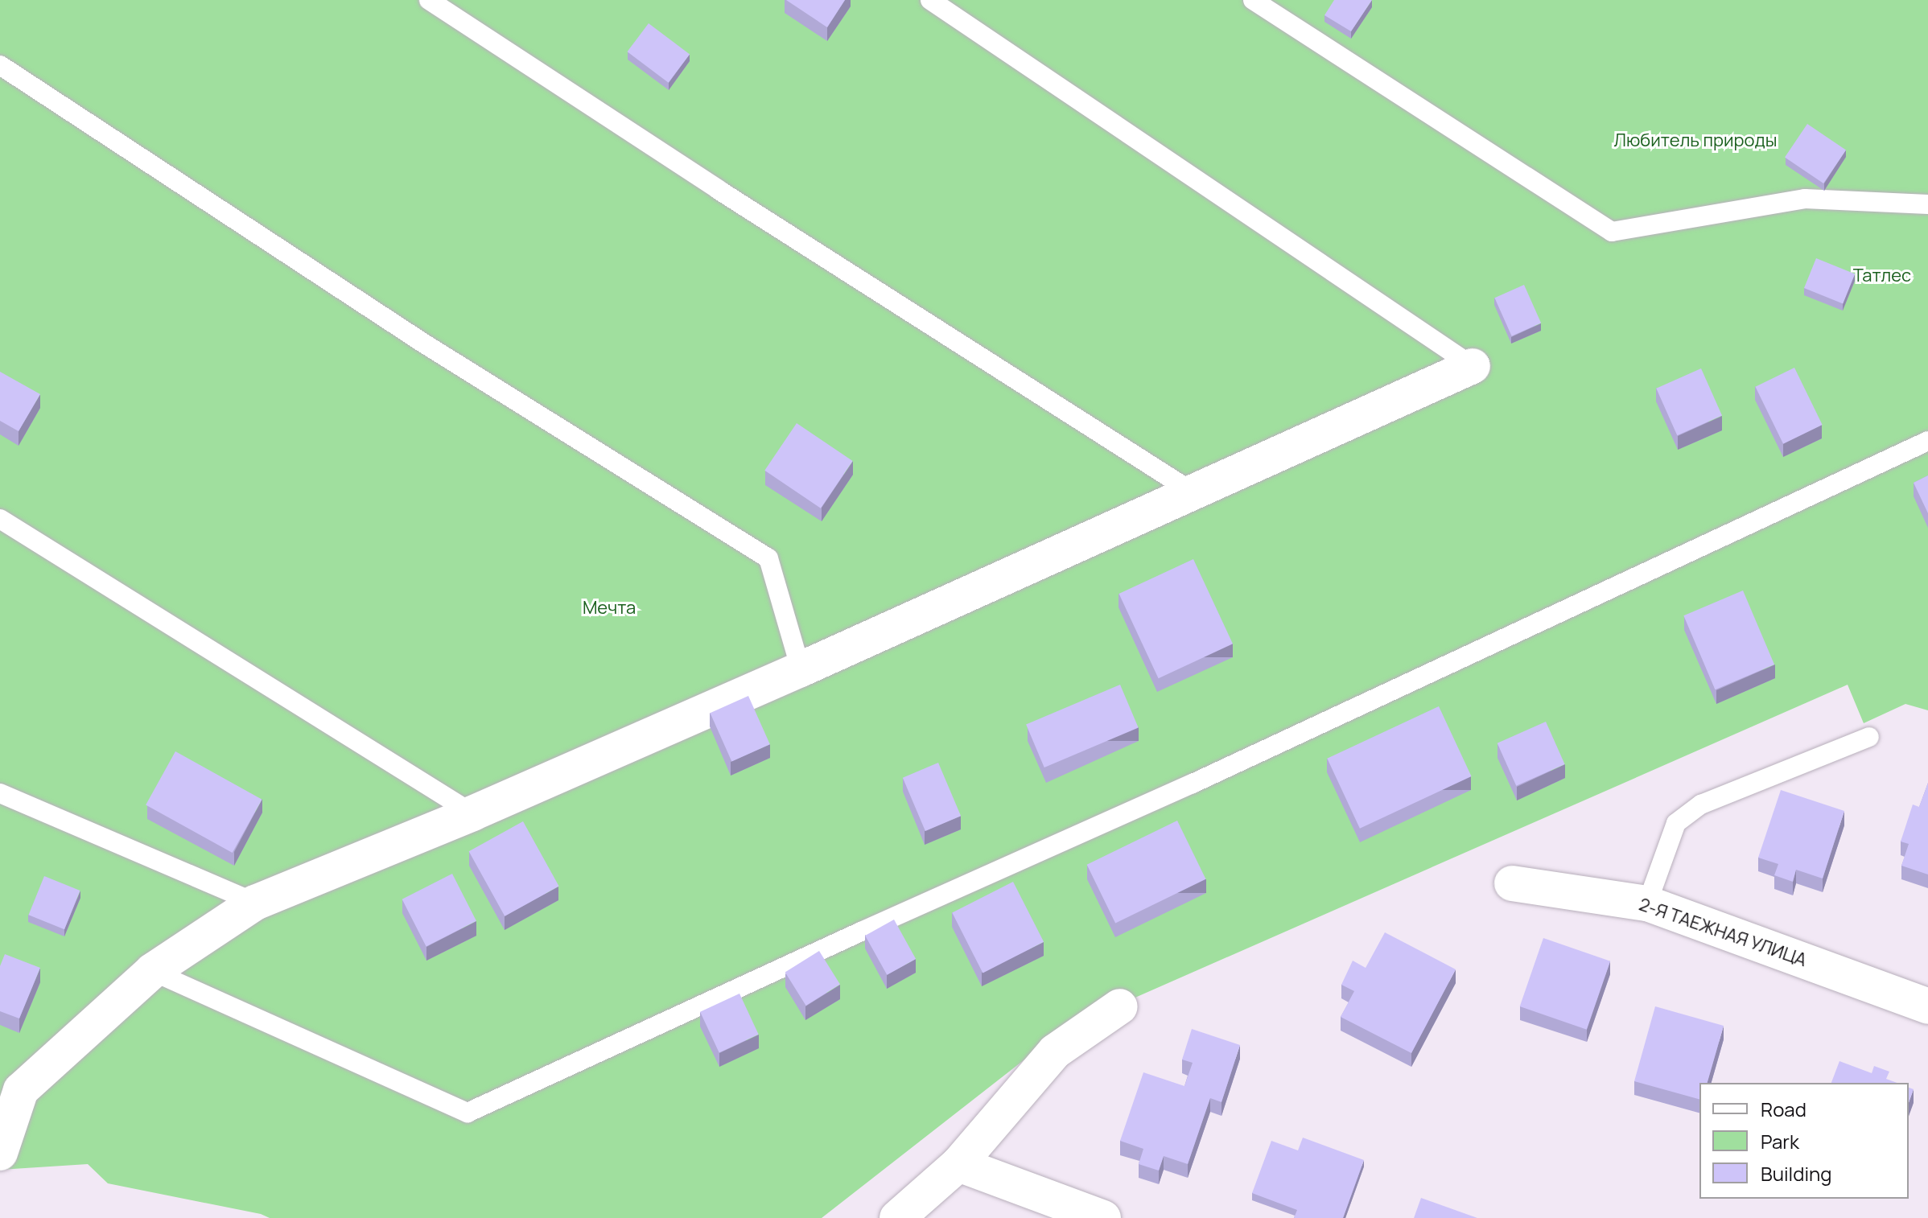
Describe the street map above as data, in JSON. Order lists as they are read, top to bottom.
{
  "streets": {
    "street": ["2-Я ТАЕЖНАЯ УЛИЦА"]
  },
  "parks": ["Любитель природы", "Татлес", "Мечта"],
  "legend": ["Road", "Park", "Building"]
}
